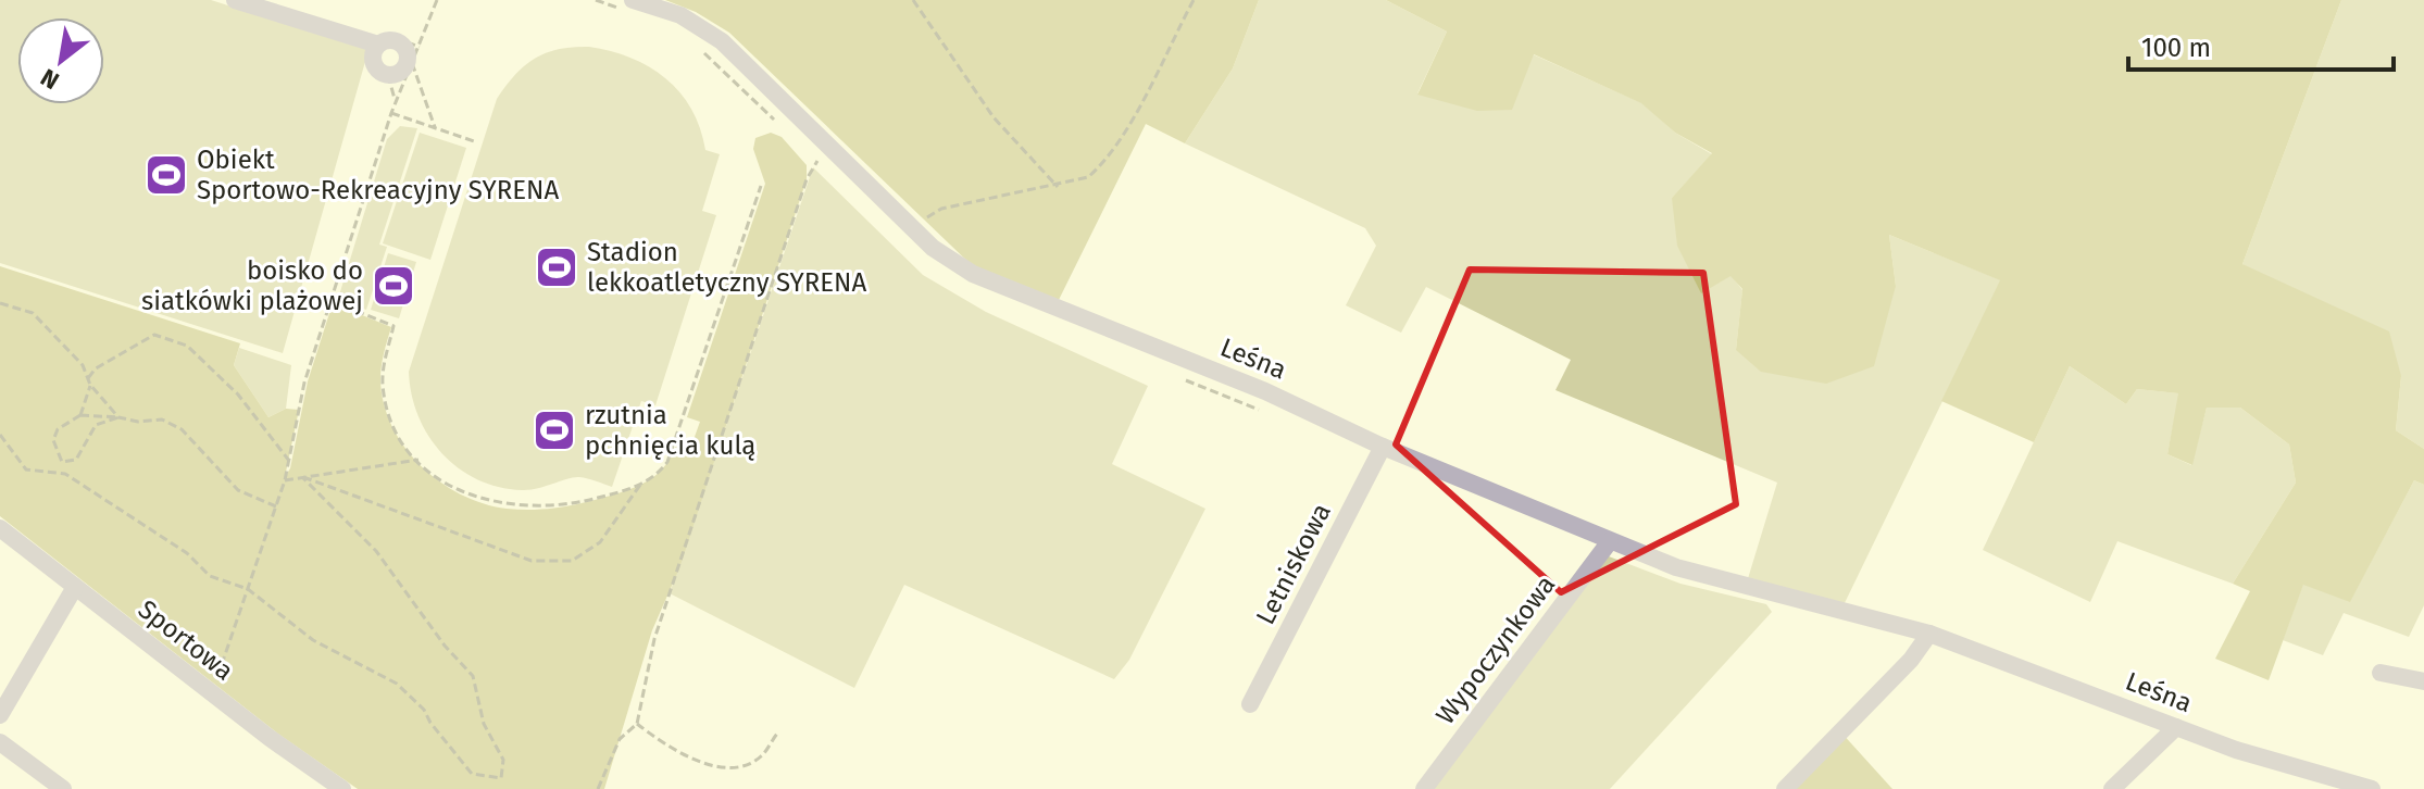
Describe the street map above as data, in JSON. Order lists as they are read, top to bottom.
{
  "streets": {
    "street": [
      "Leśna",
      "Letniskowa",
      "Sportowa",
      "Wypoczynkowa"
    ]
  },
  "crossings": [
    ["Leśna", "Letniskowa"],
    ["Leśna", "Wypoczynkowa"]
  ],
  "places": {
    "sports": [
      "Obiekt Sportowo-Rekreacyjny SYRENA",
      "Stadion lekkoatletyczny SYRENA",
      "boisko do siatkówki plażowej",
      "rzutnia pchnięcia kulą"
    ]
  },
  "scale_bar": "100 m",
  "north": "bottom left"
}
